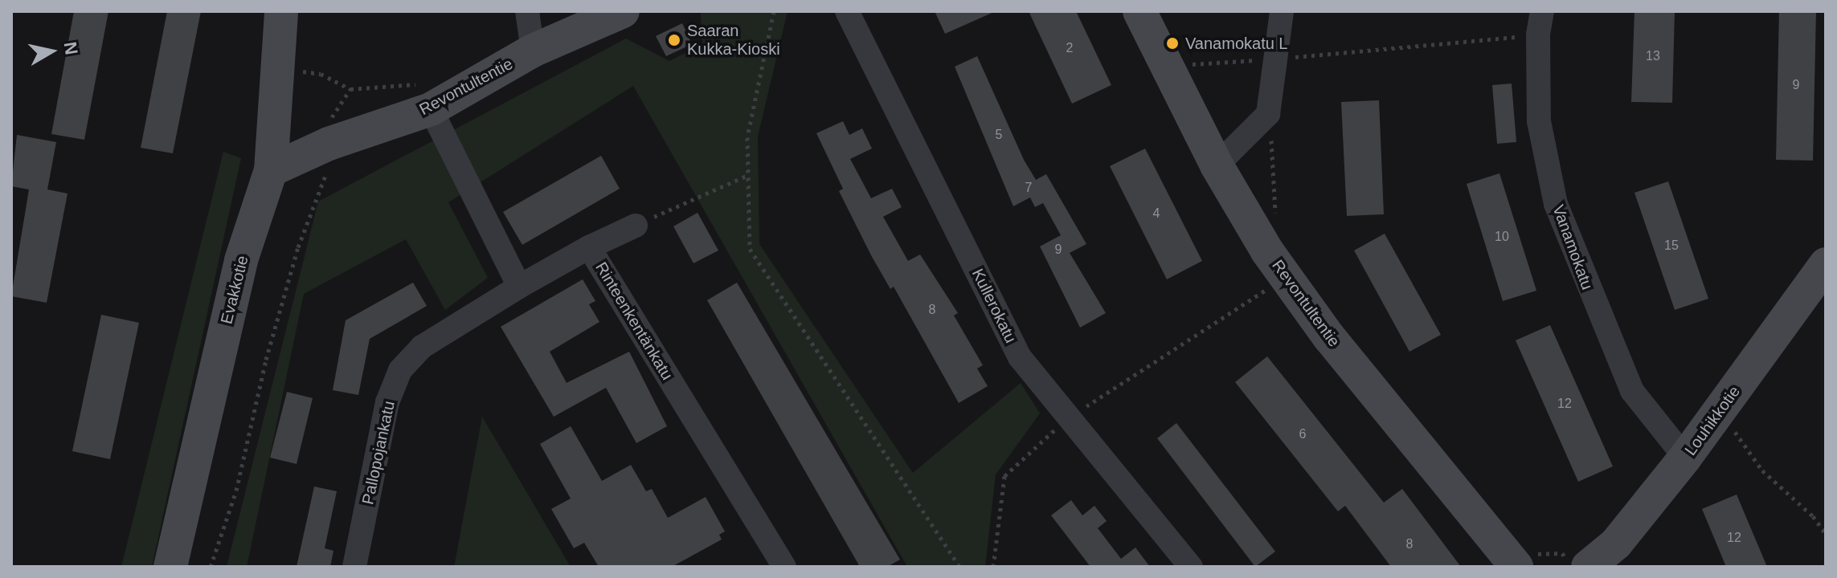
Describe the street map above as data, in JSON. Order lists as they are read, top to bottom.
{
  "streets": {
    "street": [
      "Revontultentie",
      "Vanamokatu",
      "Evakkotie",
      "Kullerokatu",
      "Rinteenkentänkatu",
      "Louhikkotie",
      "Pallopojankatu"
    ]
  },
  "crossings": [
    ["Revontultentie", "Evakkotie"],
    ["Vanamokatu", "Louhikkotie"],
    ["Rinteenkentänkatu", "Pallopojankatu"]
  ],
  "places": ["Saaran Kukka-Kioski", "Vanamokatu L"],
  "house_numbers": [
    "2",
    "13",
    "9",
    "5",
    "7",
    "4",
    "10",
    "15",
    "9",
    "8",
    "12",
    "6",
    "12",
    "8"
  ],
  "north": "right"
}
